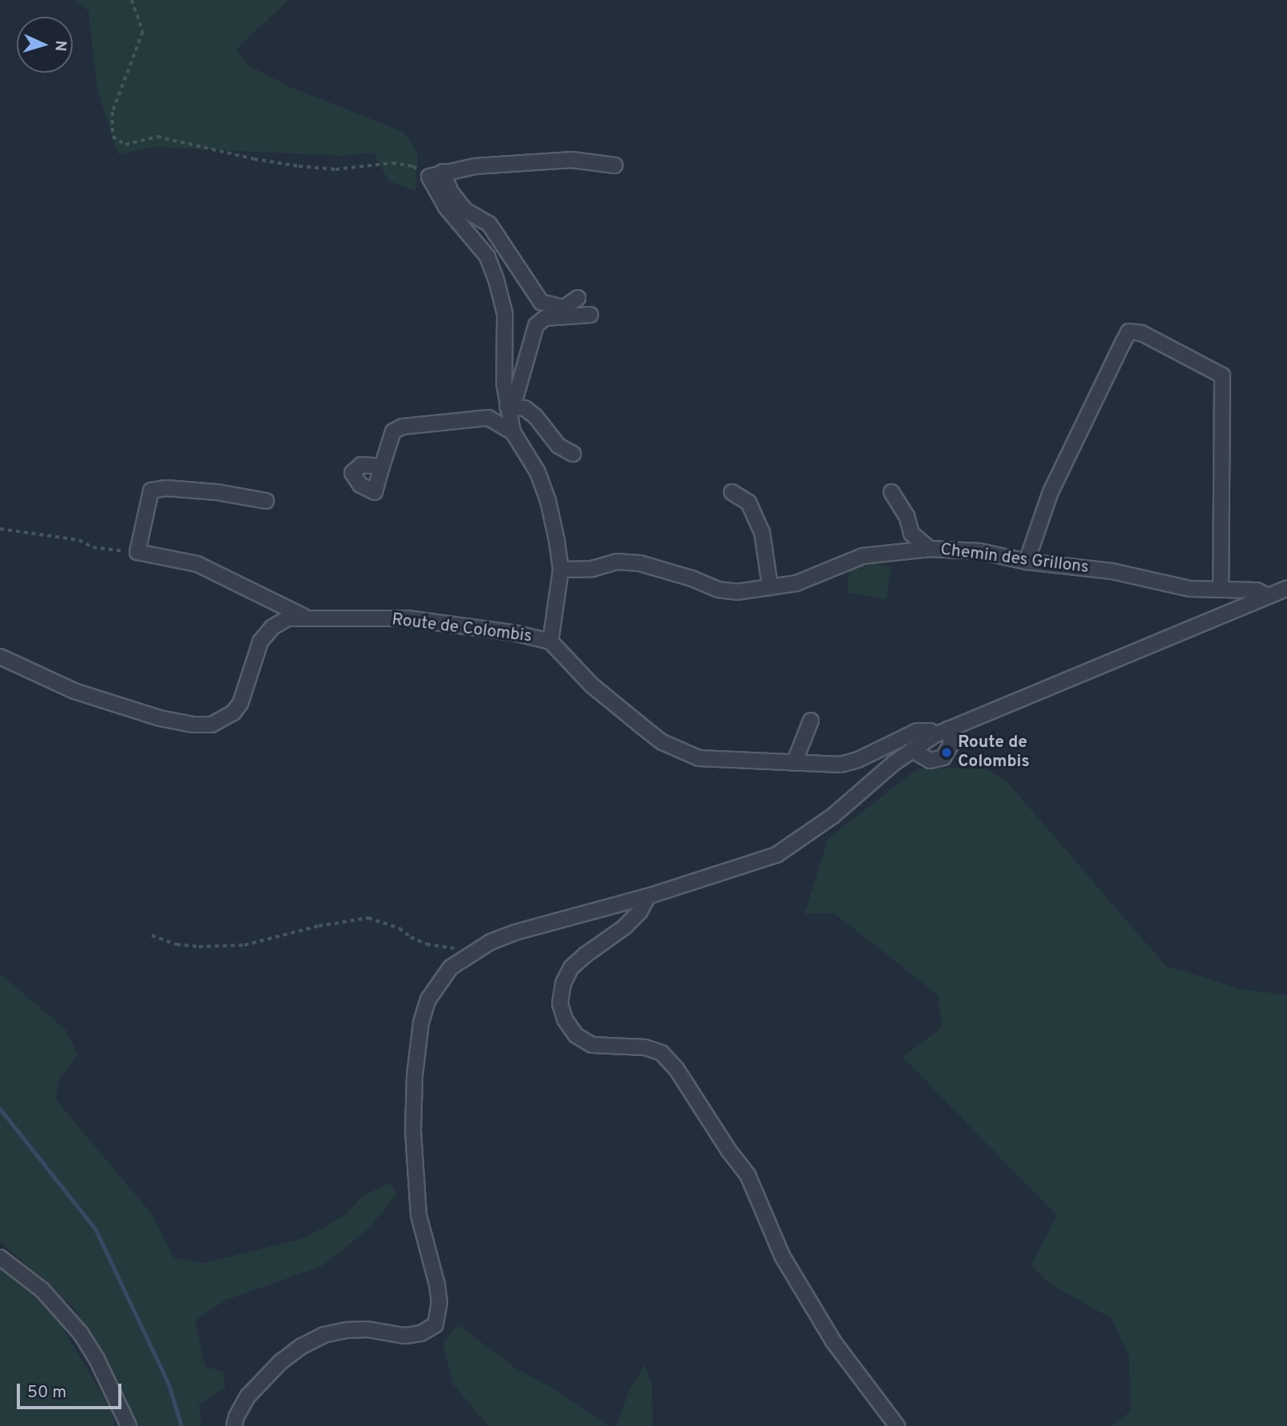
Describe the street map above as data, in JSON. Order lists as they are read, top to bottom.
{
  "streets": {
    "street": ["Chemin des Grillons", "Route de Colombis"]
  },
  "places": ["Route de Colombis"],
  "scale_bar": "50 m",
  "north": "right"
}
